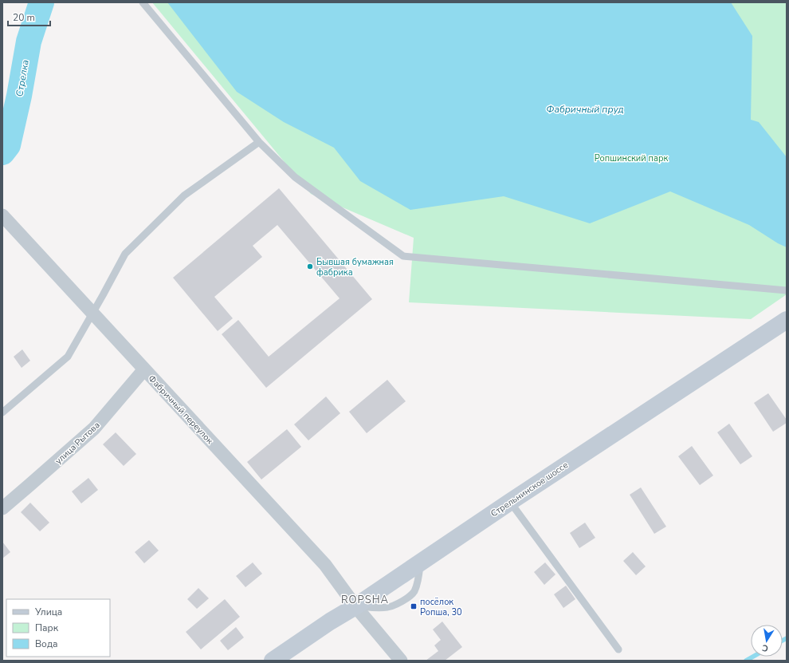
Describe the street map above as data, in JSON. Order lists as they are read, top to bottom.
{
  "streets": {
    "main road": ["Стрельнинское шоссе"],
    "street": ["Фабричный переулок", "улица Рытова"]
  },
  "crossings": [
    ["Фабричный переулок", "улица Рытова"],
    ["Фабричный переулок", "Стрельнинское шоссе"]
  ],
  "districts": ["ROPSHA"],
  "water": ["Стрелка", "Фабричный пруд"],
  "parks": ["Ропшинский парк"],
  "places": {
    "other": ["Бывшая бумажная фабрика"],
    "transit": ["посёлок Ропша, 30"]
  },
  "legend": ["Улица", "Парк", "Вода"],
  "scale_bar": "20 m",
  "north": "bottom"
}
